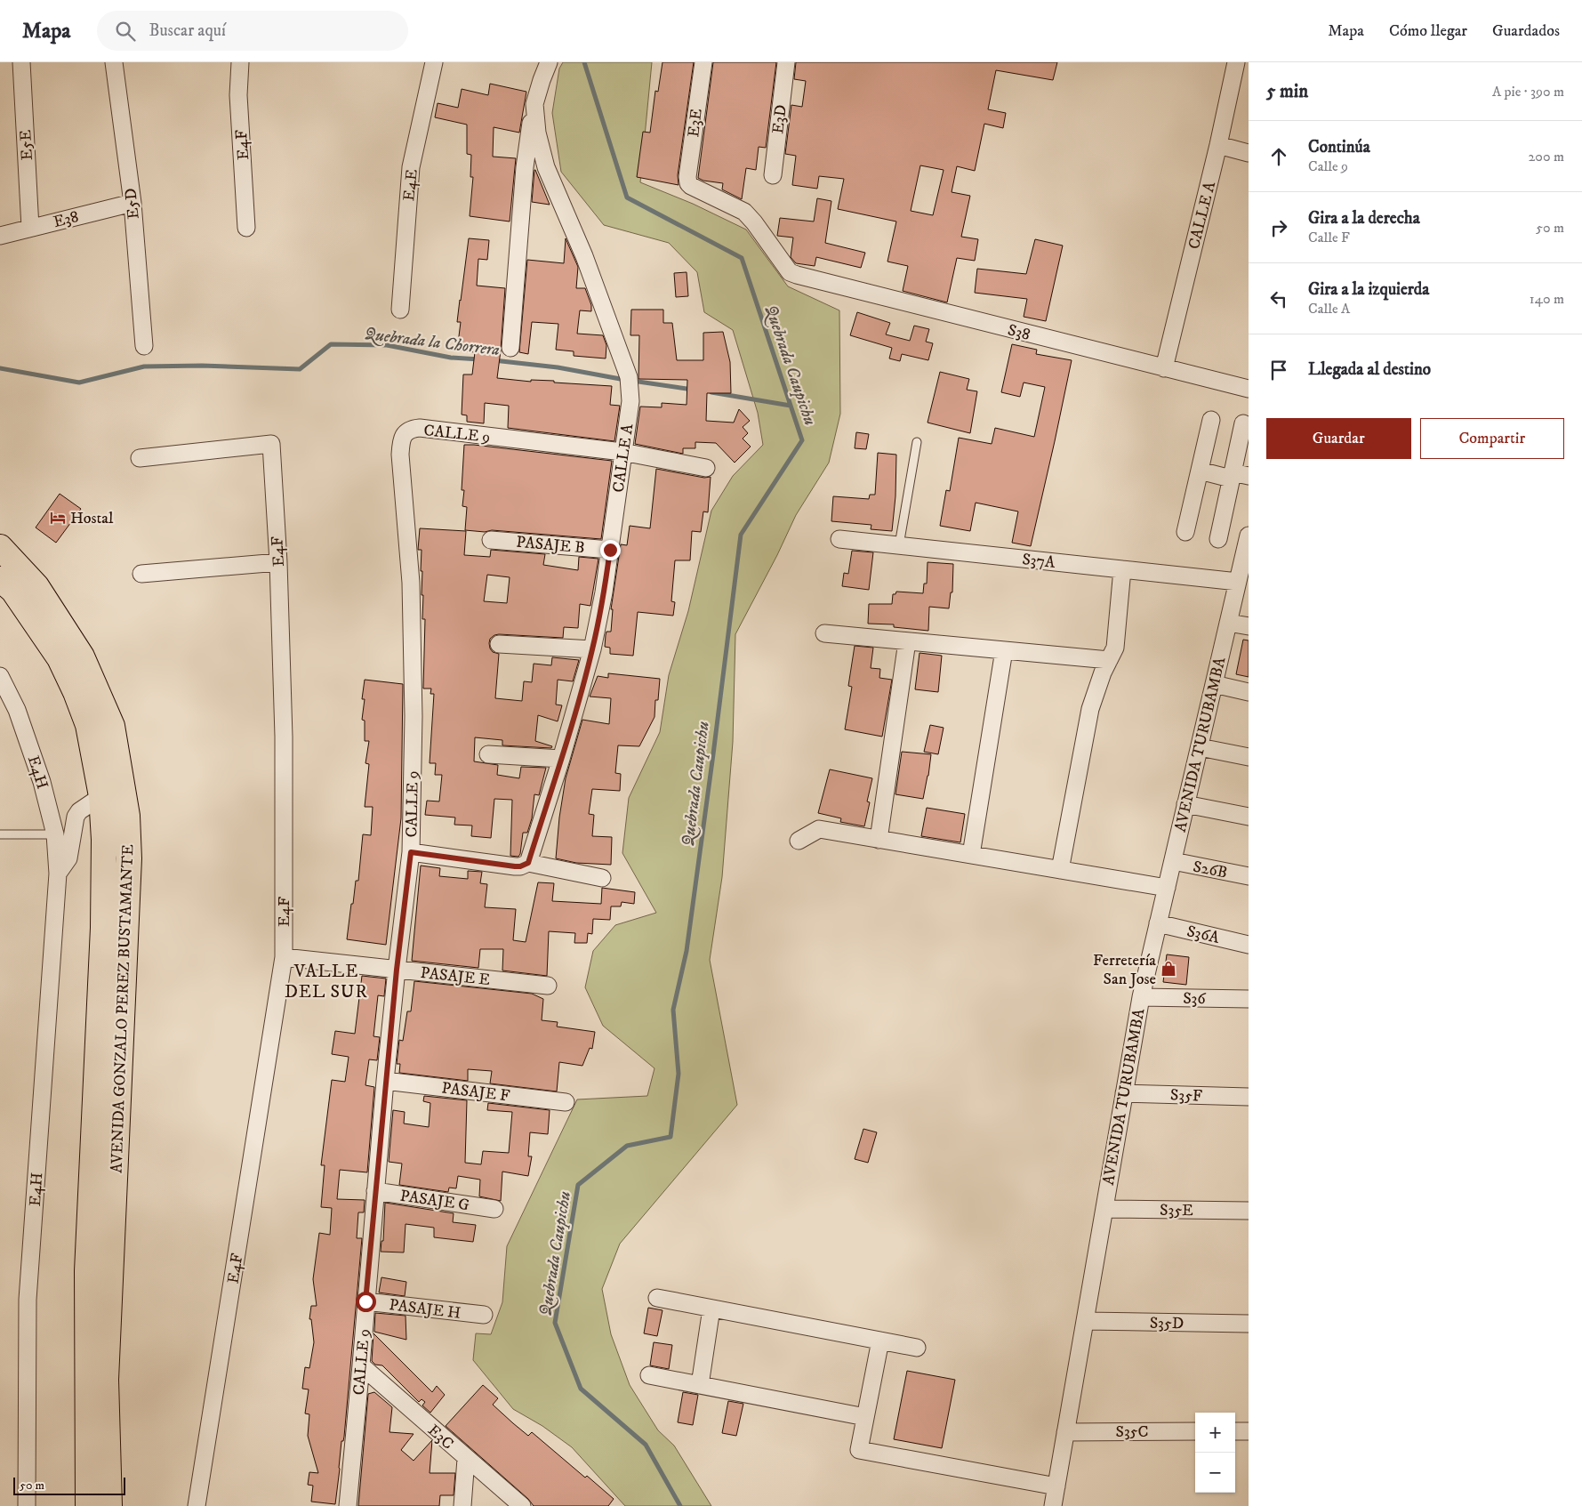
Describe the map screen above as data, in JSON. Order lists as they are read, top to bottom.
{
  "streets": {
    "main road": ["AVENIDA GONZALO PEREZ BUSTAMANTE"],
    "street": [
      "E3D",
      "E3E",
      "E5E",
      "E4F",
      "E4E",
      "E5D",
      "CALLE A",
      "E38",
      "S38",
      "CALLE 9",
      "PASAJE B",
      "S37A",
      "AVENIDA TURUBAMBA",
      "E4H",
      "S26B",
      "S36A",
      "PASAJE E",
      "S36",
      "PASAJE F",
      "S35F",
      "PASAJE G",
      "S35E",
      "PASAJE H",
      "S35D",
      "S35C",
      "E3C"
    ]
  },
  "crossings": [
    ["E3E", "S38"],
    ["E5E", "E38"],
    ["E4F", "PASAJE E"],
    ["E5D", "E38"],
    ["CALLE A", "S38"],
    ["CALLE A", "CALLE 9"],
    ["CALLE A", "PASAJE B"],
    ["CALLE 9", "PASAJE E"],
    ["CALLE 9", "PASAJE F"],
    ["CALLE 9", "PASAJE G"],
    ["CALLE 9", "PASAJE H"],
    ["CALLE 9", "E3C"],
    ["S37A", "AVENIDA TURUBAMBA"],
    ["AVENIDA TURUBAMBA", "S26B"],
    ["AVENIDA TURUBAMBA", "S36A"],
    ["AVENIDA TURUBAMBA", "S36"],
    ["AVENIDA TURUBAMBA", "S35F"],
    ["AVENIDA TURUBAMBA", "S35E"],
    ["AVENIDA TURUBAMBA", "S35D"],
    ["AVENIDA TURUBAMBA", "S35C"],
    ["E4H", "AVENIDA GONZALO PEREZ BUSTAMANTE"]
  ],
  "districts": ["VALLE DEL SUR"],
  "water": ["Quebrada la Chorrera", "Quebrada Caupichu"],
  "places": {
    "hotel": ["Hostal"],
    "shop": ["Ferretería San Jose"]
  },
  "scale_bar": "50 m",
  "page": {
    "header": "Mapa",
    "search": "Buscar aquí",
    "nav": ["Mapa", "Cómo llegar", "Guardados"],
    "heading": ["5 min", "A pie · 390 m"],
    "list": [
      ["Continúa", "Calle 9", "200 m"],
      ["Gira a la derecha", "Calle F", "50 m"],
      ["Gira a la izquierda", "Calle A", "140 m"],
      "Llegada al destino"
    ],
    "buttons": ["Guardar", "Compartir"],
    "map_buttons": ["+", "−"],
    "scale": "50 m"
  }
}
